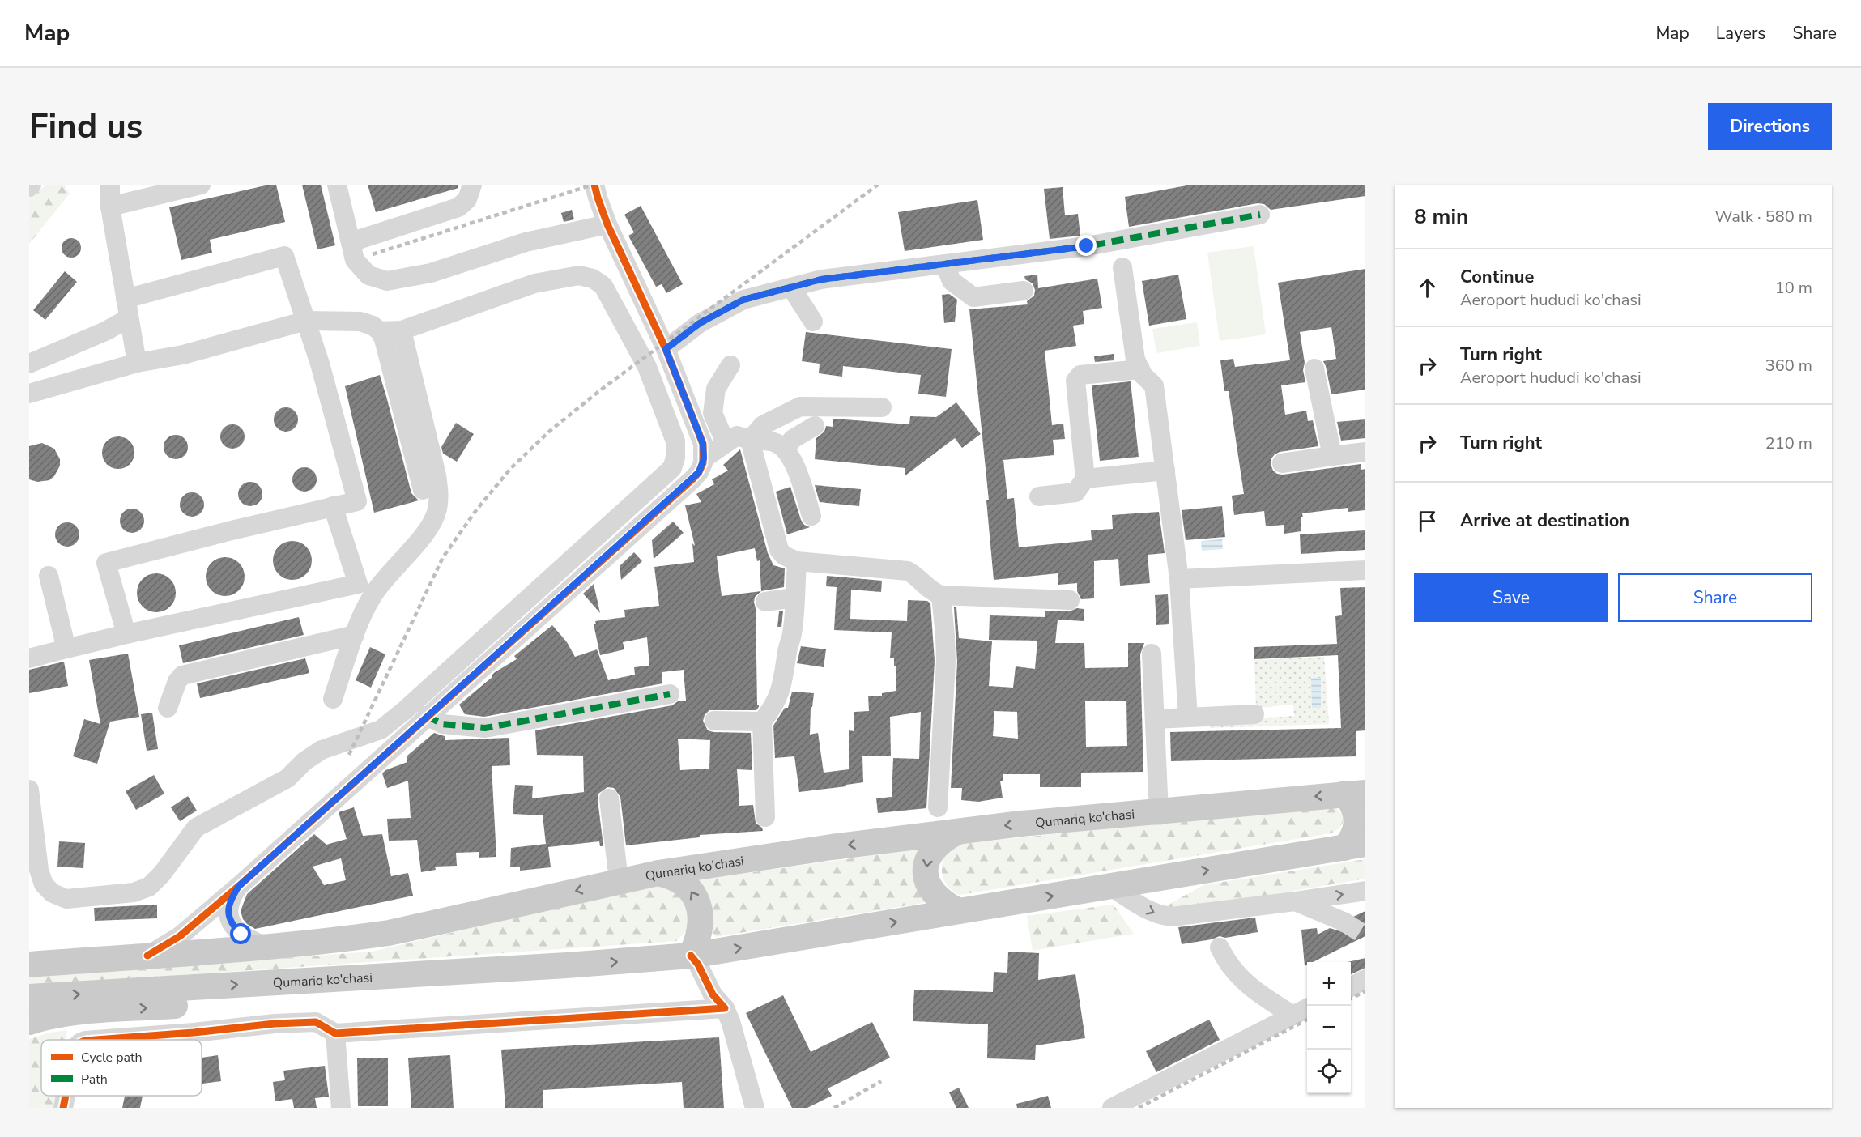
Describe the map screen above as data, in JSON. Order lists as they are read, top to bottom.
{
  "streets": {
    "main road": ["Qumariq ko'chasi"]
  },
  "legend": ["Cycle path", "Path"],
  "page": {
    "header": "Map",
    "nav": ["Map", "Layers", "Share"],
    "buttons": [
      "Directions",
      ["Save", "Share"]
    ],
    "title": "Find us",
    "heading": ["8 min", "Walk · 580 m"],
    "list": [
      ["Continue", "Aeroport hududi ko'chasi", "10 m"],
      ["Turn right", "Aeroport hududi ko'chasi", "360 m"],
      ["Turn right", "210 m"],
      "Arrive at destination"
    ],
    "map_buttons": ["+", "−"]
  }
}
